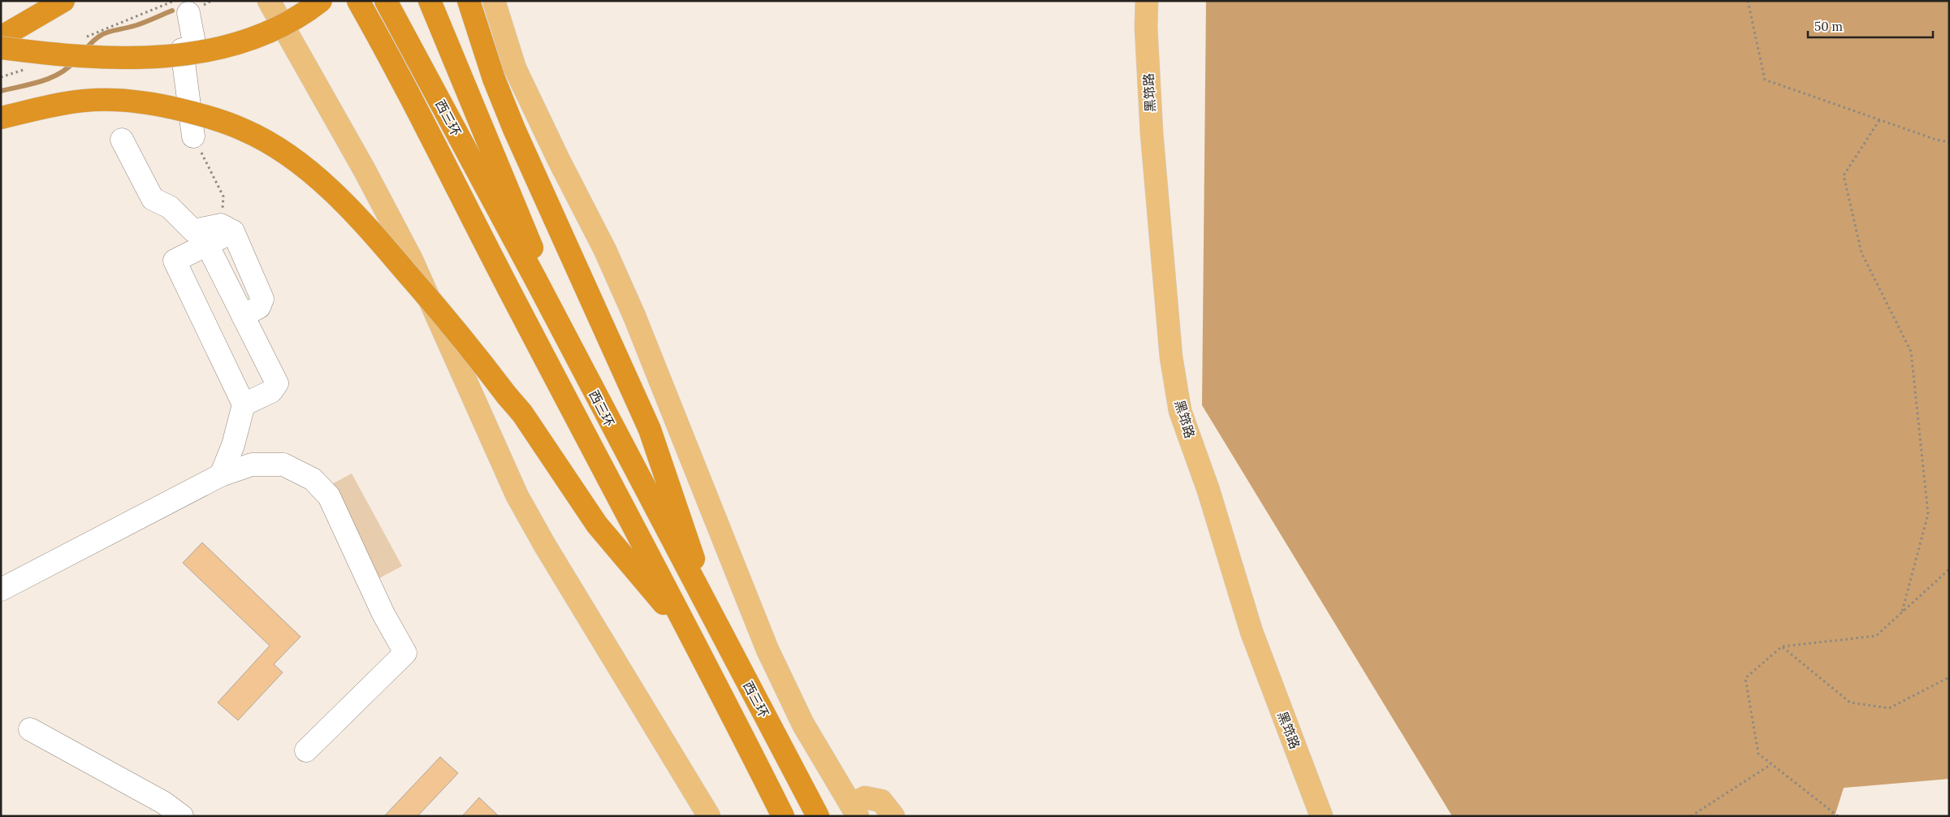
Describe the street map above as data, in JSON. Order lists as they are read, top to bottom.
{
  "streets": {
    "highway": ["西三环"],
    "main road": ["黑筇路"]
  },
  "scale_bar": "50 m"
}
